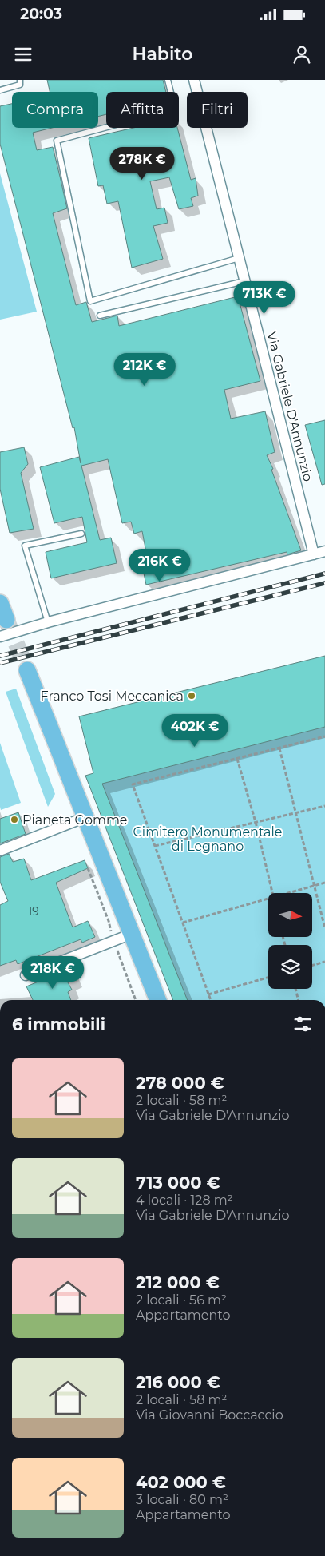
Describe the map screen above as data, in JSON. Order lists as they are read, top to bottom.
{
  "streets": {
    "street": ["Via Gabriele D'Annunzio"]
  },
  "parks": ["Cimitero Monumentale di Legnano"],
  "places": ["Franco Tosi Meccanica", "Pianeta Gomme"],
  "house_numbers": ["19"],
  "north": "right",
  "page": {
    "status": "20:03",
    "header": "Habito",
    "chip": ["Compra", "Affitta", "Filtri"],
    "price": [
      "278K €",
      "713K €",
      "212K €",
      "216K €",
      "402K €",
      "218K €"
    ],
    "heading": "6 immobili",
    "list": [
      {
        "name": "278 000 €",
        "note": "2 locali · 58 m² · Via Gabriele D'Annunzio"
      },
      {
        "name": "713 000 €",
        "note": "4 locali · 128 m² · Via Gabriele D'Annunzio"
      },
      {
        "name": "212 000 €",
        "note": "2 locali · 56 m² · Appartamento"
      },
      {
        "name": "216 000 €",
        "note": "2 locali · 58 m² · Via Giovanni Boccaccio"
      },
      {
        "name": "402 000 €",
        "note": "3 locali · 80 m² · Appartamento"
      }
    ]
  }
}
